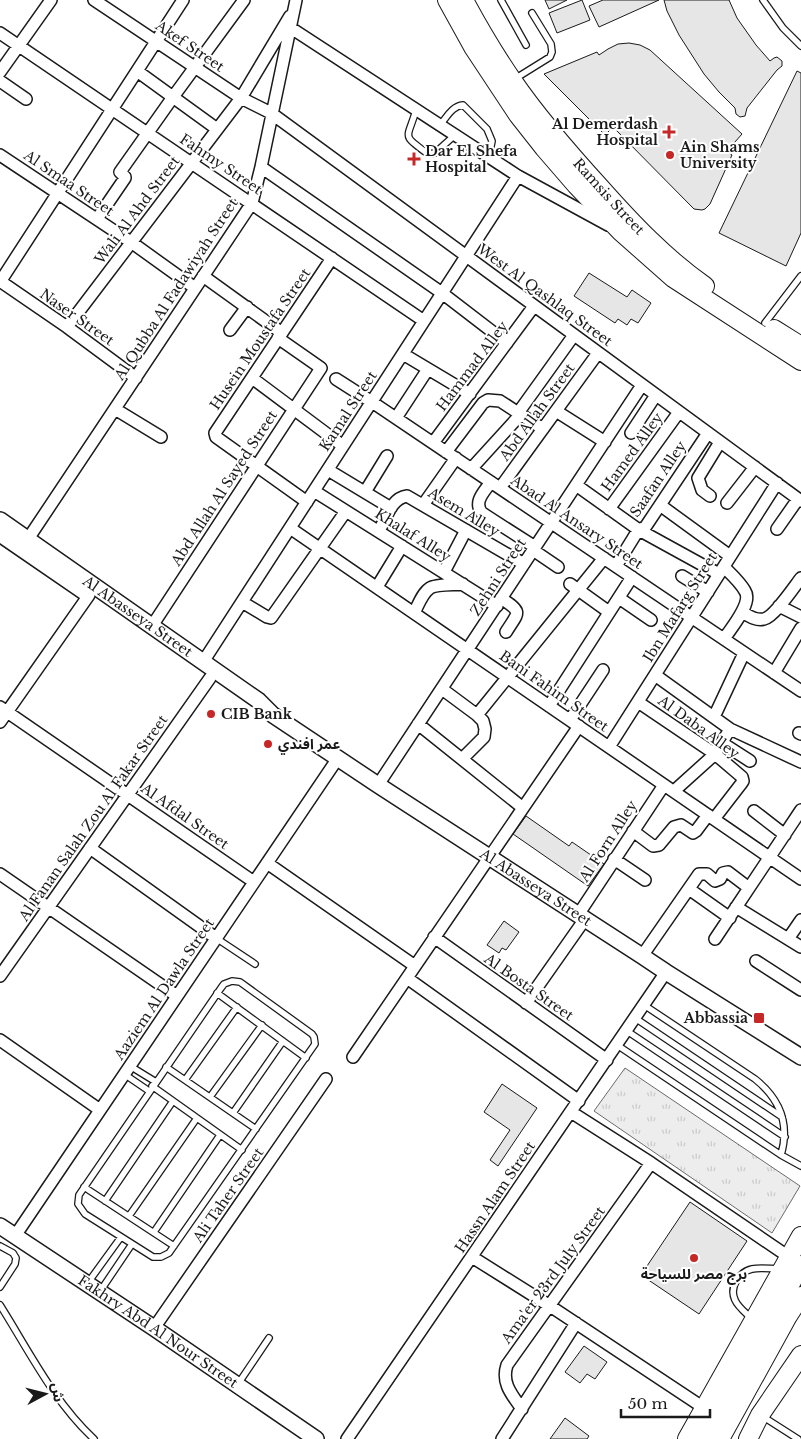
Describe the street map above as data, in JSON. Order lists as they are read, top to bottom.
{
  "streets": {
    "main road": ["Ramsis Street", "Al Abasseya Street", "Fakhry Abd Al Nour Street"],
    "street": [
      "Akef Street",
      "Fahmy Street",
      "Al Smaa Street",
      "Wali Al Ahd Street",
      "Al Qubba Al Fadawiyah Street",
      "West Al Qashlaq Street",
      "Naser Street",
      "Husein Moustafa Street",
      "Hammad Alley",
      "Kamal Street",
      "Abd Allah Street",
      "Hamed Alley",
      "Saafan Alley",
      "Abd Allah Al Sayed Street",
      "Asem Alley",
      "Abad Al Ansary Street",
      "Khalaf Alley",
      "Zehni Street",
      "Ibn Mafarg Street",
      "Bani Fahim Street",
      "Al Daba Alley",
      "Al Afdal Street",
      "Al Fanan Salah Zou Al Fakar Street",
      "Al Forn Alley",
      "Al Bosta Street",
      "Aaziem Al Dawla Street",
      "Ali Taher Street",
      "Hassn Alam Street",
      "Ama'er 23rd July Street"
    ]
  },
  "crossings": [
    ["Akef Street", "Wali Al Ahd Street"],
    ["Akef Street", "Al Qubba Al Fadawiyah Street"],
    ["Akef Street", "West Al Qashlaq Street"],
    ["Fahmy Street", "Wali Al Ahd Street"],
    ["Fahmy Street", "Al Qubba Al Fadawiyah Street"],
    ["Fahmy Street", "Husein Moustafa Street"],
    ["Fahmy Street", "Kamal Street"],
    ["Al Smaa Street", "Wali Al Ahd Street"],
    ["Al Smaa Street", "Al Qubba Al Fadawiyah Street"],
    ["Ramsis Street", "Al Qubba Al Fadawiyah Street"],
    ["Ramsis Street", "Kamal Street"],
    ["Wali Al Ahd Street", "Al Qubba Al Fadawiyah Street"],
    ["Wali Al Ahd Street", "Naser Street"],
    ["Al Qubba Al Fadawiyah Street", "West Al Qashlaq Street"],
    ["Al Qubba Al Fadawiyah Street", "Naser Street"],
    ["Al Qubba Al Fadawiyah Street", "Al Abasseya Street"],
    ["West Al Qashlaq Street", "Hammad Alley"],
    ["West Al Qashlaq Street", "Kamal Street"],
    ["West Al Qashlaq Street", "Abd Allah Street"],
    ["West Al Qashlaq Street", "Hamed Alley"],
    ["West Al Qashlaq Street", "Saafan Alley"],
    ["West Al Qashlaq Street", "Zehni Street"],
    ["West Al Qashlaq Street", "Ibn Mafarg Street"],
    ["Husein Moustafa Street", "Abd Allah Al Sayed Street"],
    ["Hammad Alley", "Abad Al Ansary Street"],
    ["Kamal Street", "Abad Al Ansary Street"],
    ["Kamal Street", "Khalaf Alley"],
    ["Kamal Street", "Al Abasseya Street"],
    ["Kamal Street", "Bani Fahim Street"],
    ["Abd Allah Street", "Abad Al Ansary Street"],
    ["Abd Allah Street", "Zehni Street"],
    ["Saafan Alley", "Abad Al Ansary Street"],
    ["Abd Allah Al Sayed Street", "Al Abasseya Street"],
    ["Asem Alley", "Zehni Street"],
    ["Abad Al Ansary Street", "Zehni Street"],
    ["Abad Al Ansary Street", "Ibn Mafarg Street"],
    ["Khalaf Alley", "Zehni Street"],
    ["Zehni Street", "Al Abasseya Street"],
    ["Zehni Street", "Bani Fahim Street"],
    ["Ibn Mafarg Street", "Bani Fahim Street"],
    ["Ibn Mafarg Street", "Al Daba Alley"],
    ["Al Abasseya Street", "Al Fanan Salah Zou Al Fakar Street"],
    ["Al Abasseya Street", "Al Forn Alley"],
    ["Al Abasseya Street", "Aaziem Al Dawla Street"],
    ["Al Abasseya Street", "Hassn Alam Street"],
    ["Bani Fahim Street", "Al Daba Alley"],
    ["Bani Fahim Street", "Al Forn Alley"],
    ["Al Afdal Street", "Al Fanan Salah Zou Al Fakar Street"],
    ["Al Afdal Street", "Aaziem Al Dawla Street"],
    ["Al Forn Alley", "Al Bosta Street"],
    ["Al Bosta Street", "Hassn Alam Street"],
    ["Aaziem Al Dawla Street", "Fakhry Abd Al Nour Street"],
    ["Ali Taher Street", "Fakhry Abd Al Nour Street"]
  ],
  "places": {
    "health": ["Al Demerdash Hospital", "Dar El Shefa Hospital"],
    "other": [
      "Ain Shams University",
      "CIB Bank",
      "عمر افندي",
      "برج مصر للسياحة"
    ],
    "transit": ["Abbassia"]
  },
  "scale_bar": "50 m",
  "north": "right"
}
